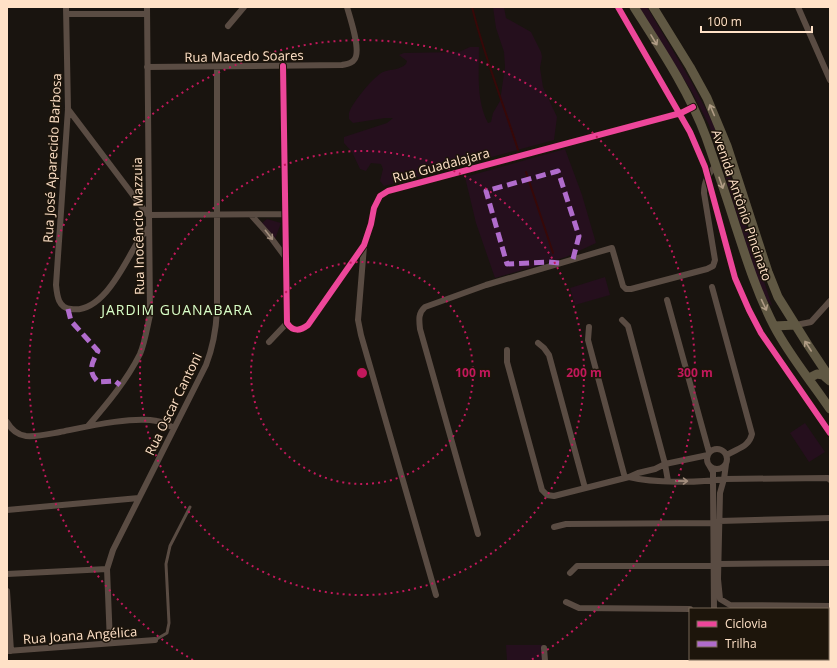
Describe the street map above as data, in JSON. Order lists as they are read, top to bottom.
{
  "streets": {
    "main road": ["Avenida Antônio Pincinato"],
    "street": [
      "Rua Macedo Soares",
      "Rua José Aparecido Barbosa",
      "Rua Guadalajara",
      "Rua Inocêncio Mazzuia",
      "Rua Oscar Cantoni",
      "Rua Joana Angélica"
    ]
  },
  "crossings": [
    ["Rua Macedo Soares", "Rua Inocêncio Mazzuia"],
    ["Rua Macedo Soares", "Rua Oscar Cantoni"],
    ["Rua José Aparecido Barbosa", "Rua Inocêncio Mazzuia"],
    ["Rua Guadalajara", "Avenida Antônio Pincinato"],
    ["Rua Oscar Cantoni", "Rua Joana Angélica"]
  ],
  "districts": ["JARDIM GUANABARA"],
  "legend": ["Ciclovia", "Trilha"],
  "scale_bar": "100 m",
  "rings": ["100 m", "200 m", "300 m"]
}
